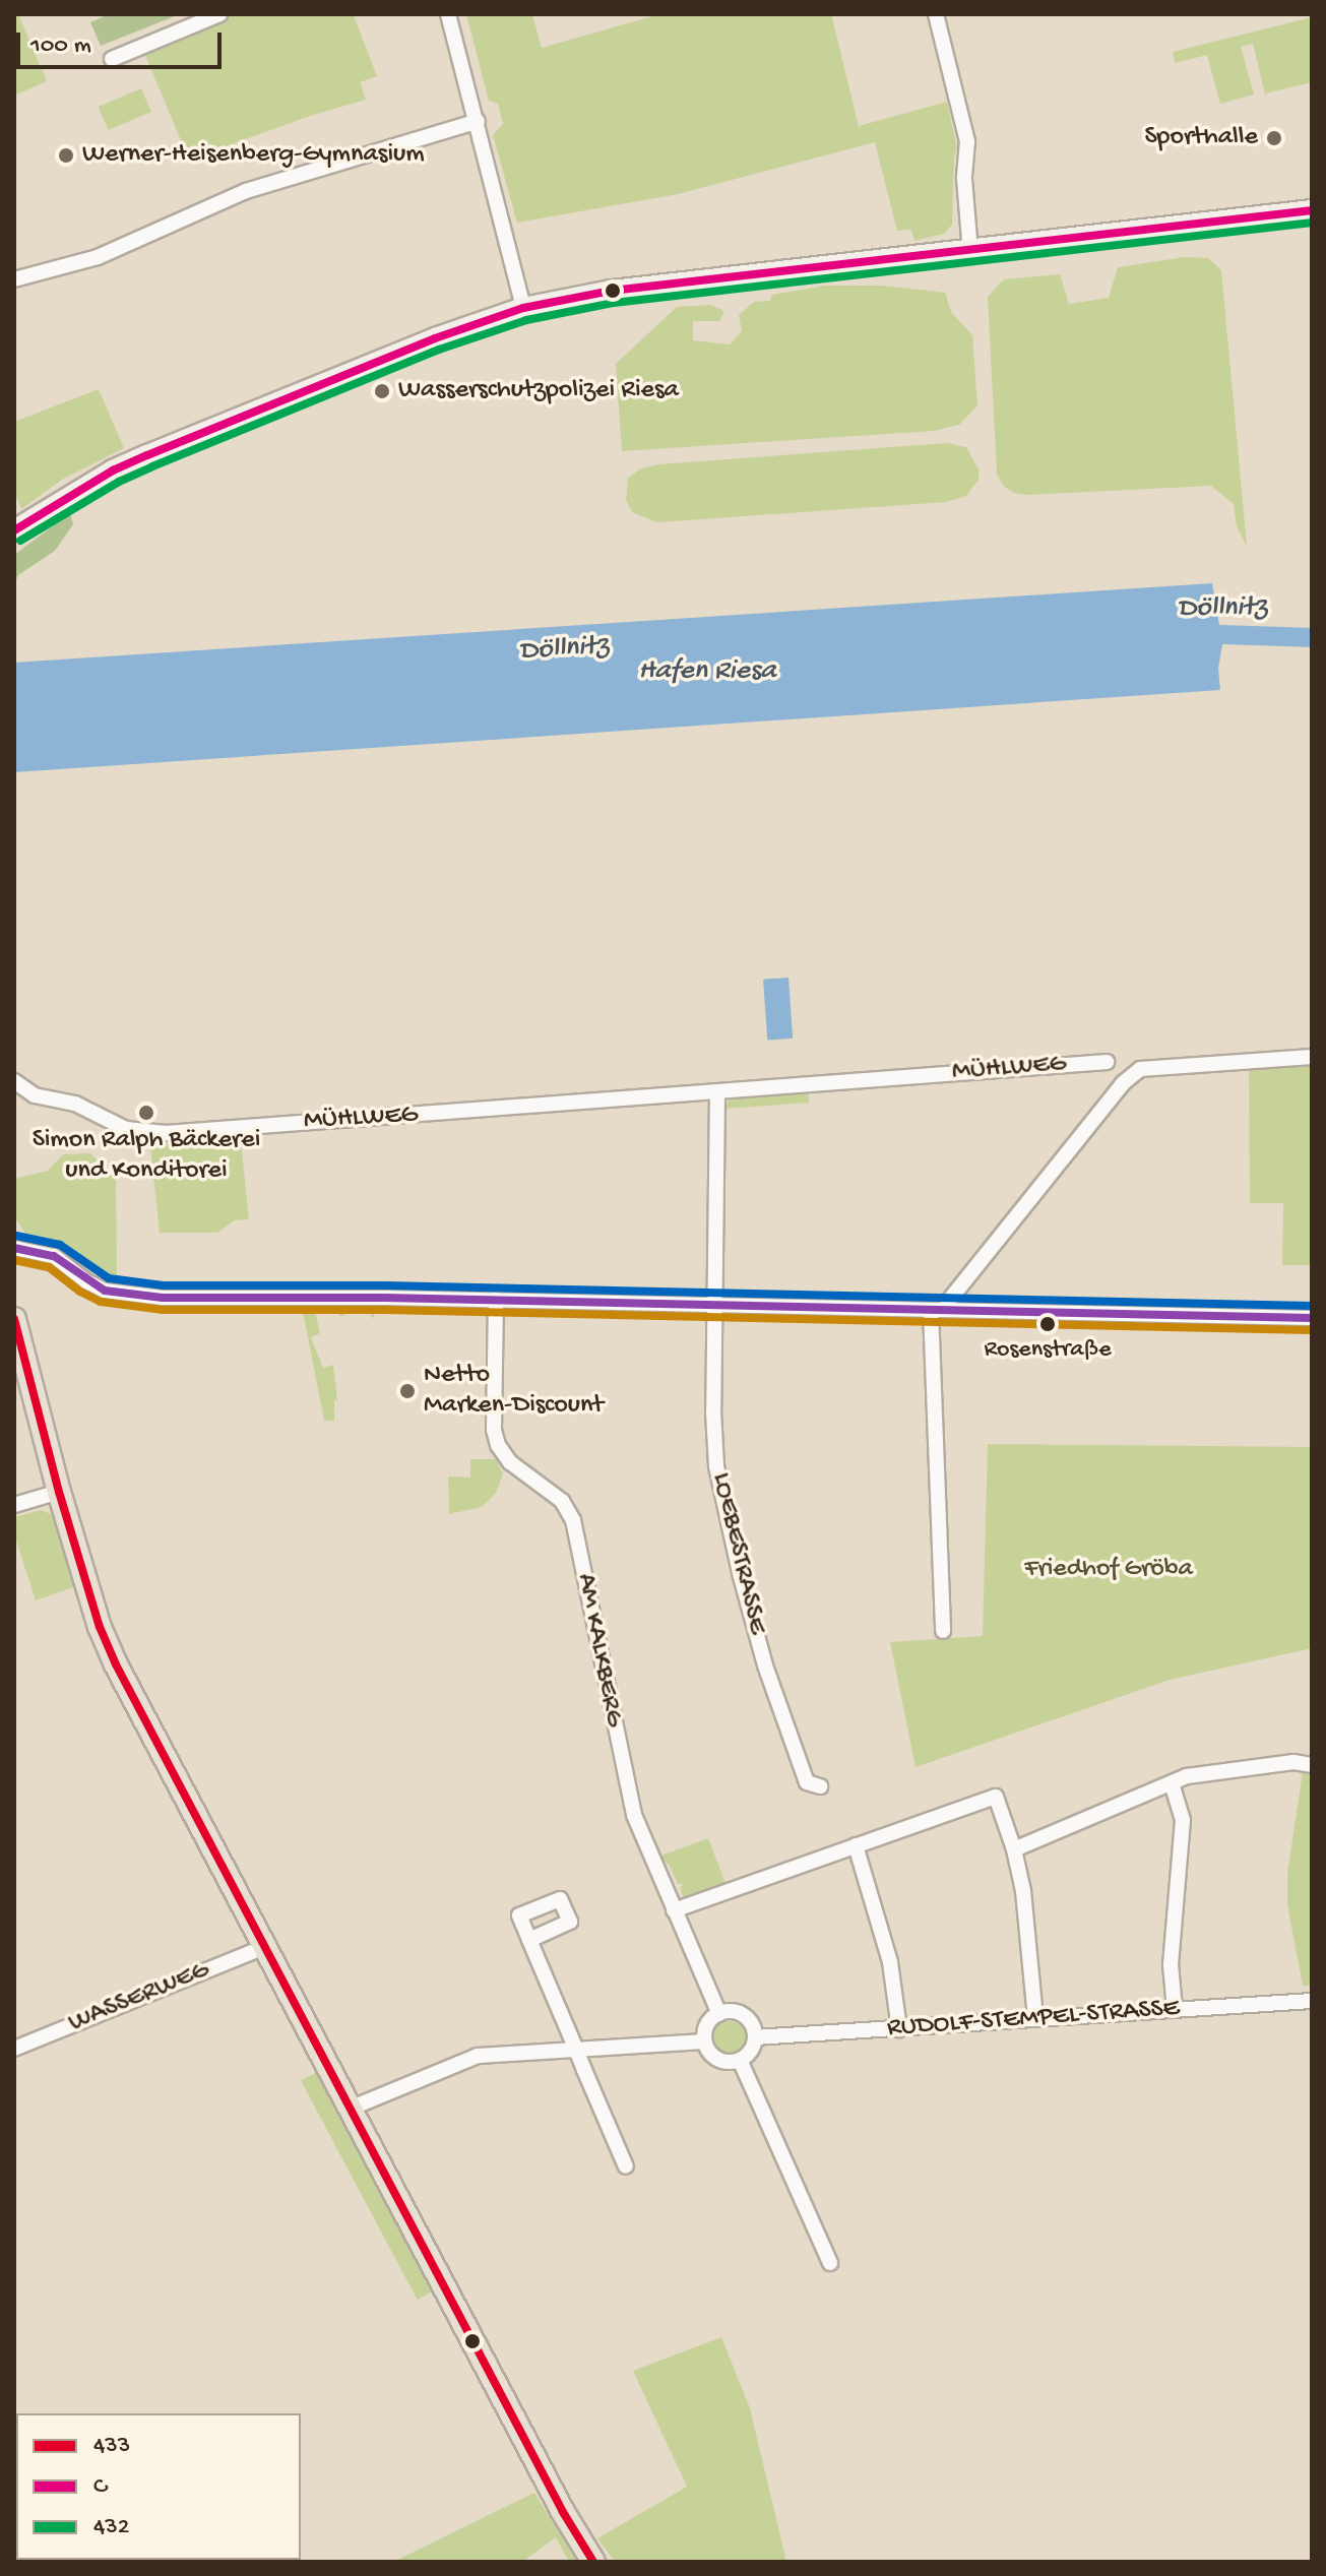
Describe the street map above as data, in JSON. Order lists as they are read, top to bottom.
{
  "streets": {
    "street": [
      "MÜHLWEG",
      "LOEBESTRASSE",
      "AM KALKBERG",
      "WASSERWEG",
      "RUDOLF-STEMPEL-STRASSE"
    ]
  },
  "crossings": [
    ["AM KALKBERG", "RUDOLF-STEMPEL-STRASSE"]
  ],
  "water": ["Döllnitz", "Hafen Riesa"],
  "parks": ["Friedhof Gröba"],
  "places": [
    "Sporthalle",
    "Werner-Heisenberg-Gymnasium",
    "Wasserschutzpolizei Riesa",
    "Simon Ralph Bäckerei und Konditorei",
    "Rosenstraße",
    "Netto Marken-Discount"
  ],
  "lines": ["transit line C", "transit line 432", "transit line 433"],
  "legend": ["433", "C", "432"],
  "scale_bar": "100 m"
}
